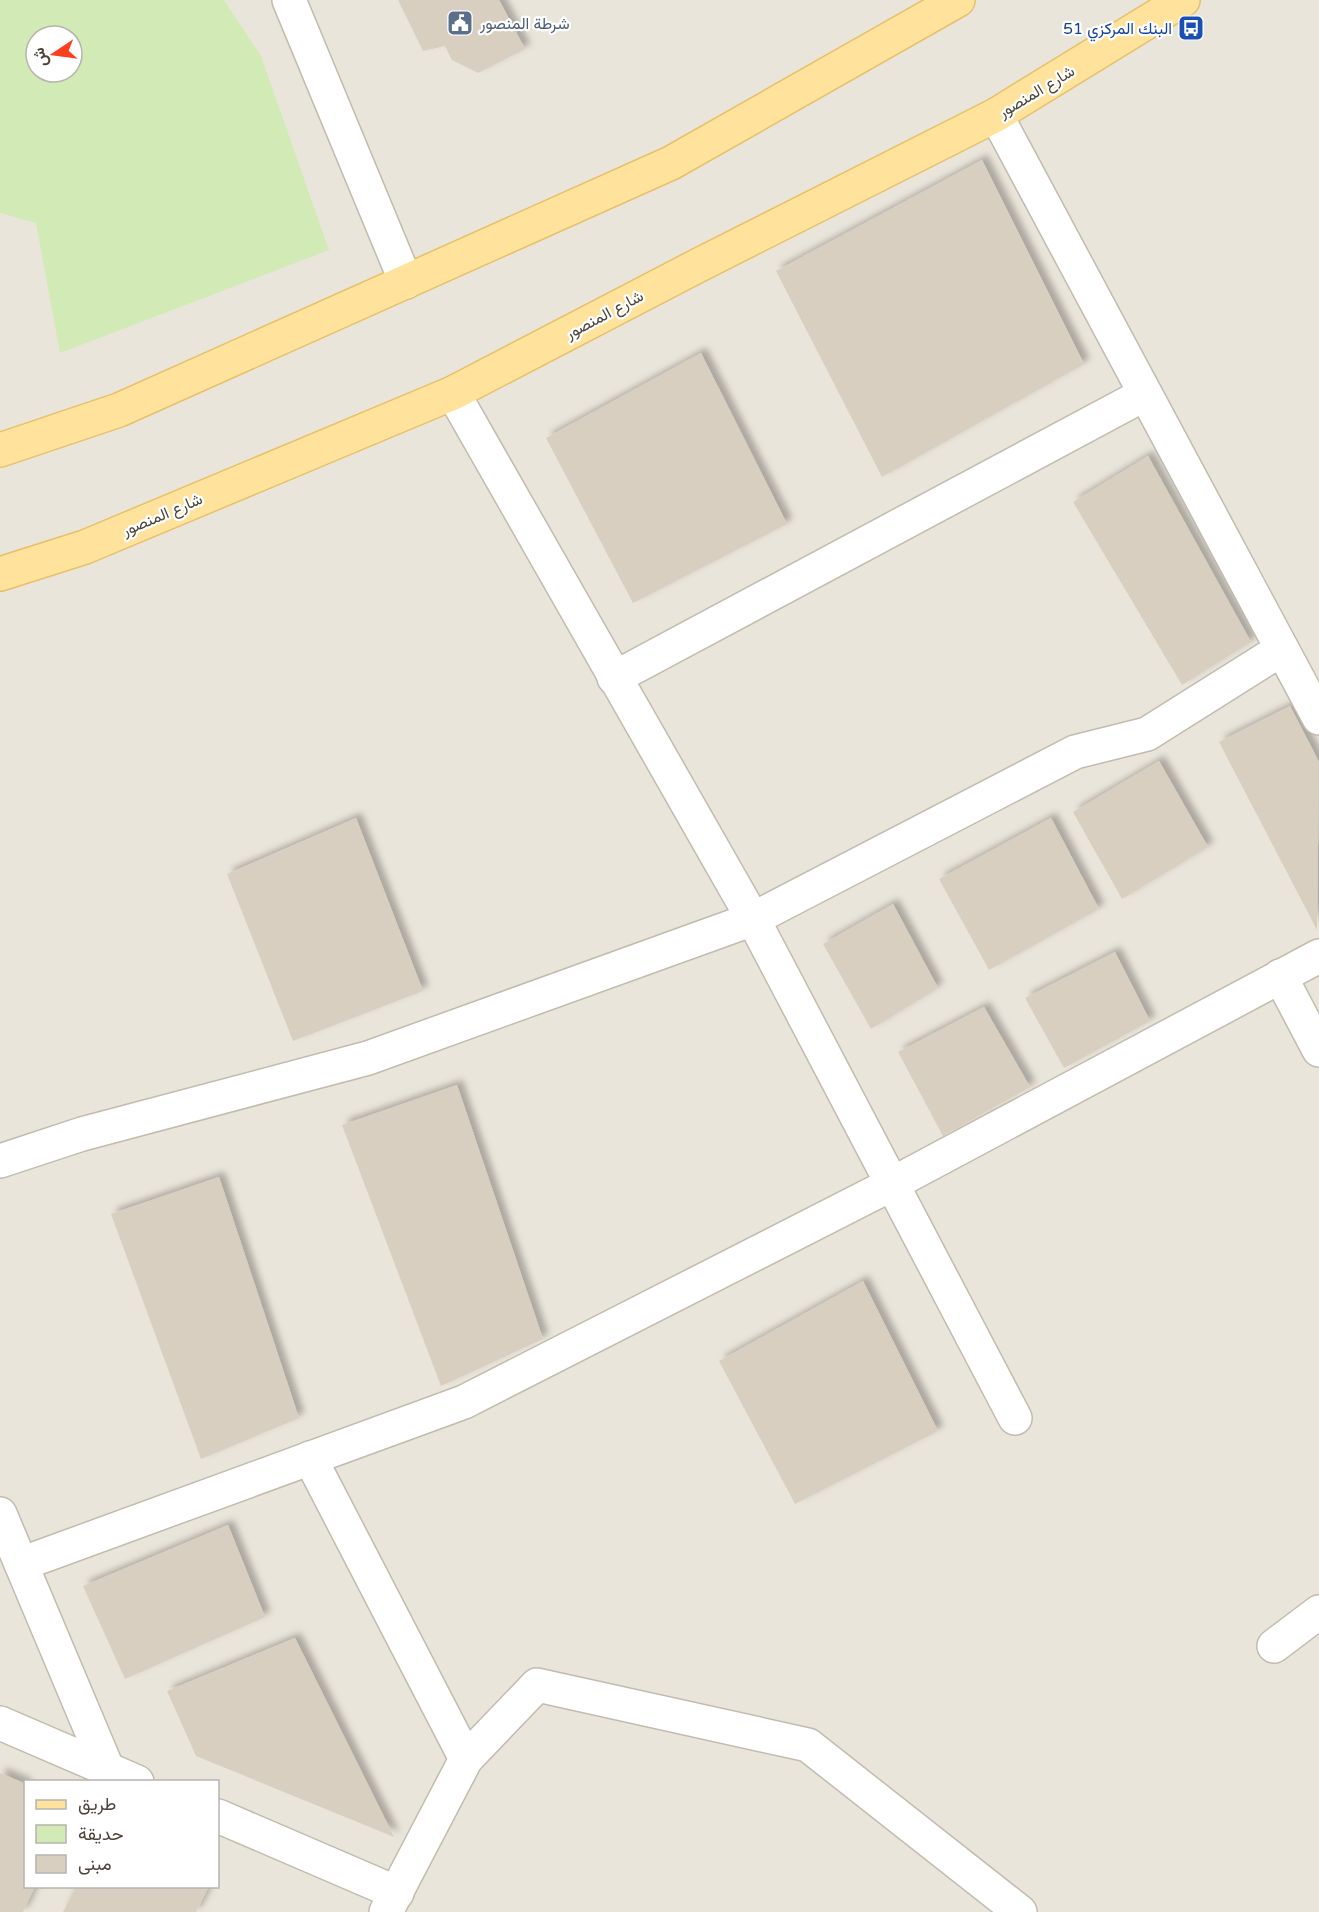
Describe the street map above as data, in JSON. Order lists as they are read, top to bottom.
{
  "streets": {
    "main road": ["شارع المنصور"]
  },
  "places": {
    "public building": ["شرطة المنصور"],
    "bus stop": ["البنك المركزي 51"]
  },
  "legend": ["طريق", "حديقة", "مبنى"],
  "north": "left"
}
